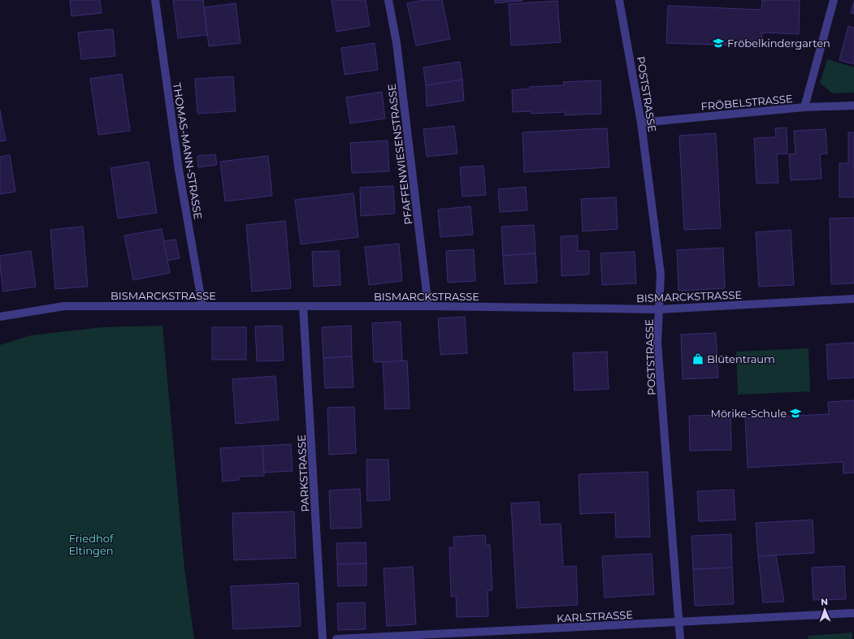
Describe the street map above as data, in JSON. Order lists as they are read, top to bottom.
{
  "streets": {
    "street": [
      "POSTSTRASSE",
      "FRÖBELSTRASSE",
      "THOMAS-MANN-STRASSE",
      "PFAFFENWIESENSTRASSE",
      "BISMARCKSTRASSE",
      "PARKSTRASSE",
      "KARLSTRASSE"
    ]
  },
  "crossings": [
    ["POSTSTRASSE", "FRÖBELSTRASSE"],
    ["POSTSTRASSE", "BISMARCKSTRASSE"],
    ["POSTSTRASSE", "KARLSTRASSE"],
    ["THOMAS-MANN-STRASSE", "BISMARCKSTRASSE"],
    ["PFAFFENWIESENSTRASSE", "BISMARCKSTRASSE"],
    ["BISMARCKSTRASSE", "PARKSTRASSE"]
  ],
  "parks": ["Friedhof Eltingen"],
  "places": {
    "school or university": ["Fröbelkindergarten", "Mörike-Schule"],
    "shop": ["Blütentraum"]
  },
  "north": "top"
}
